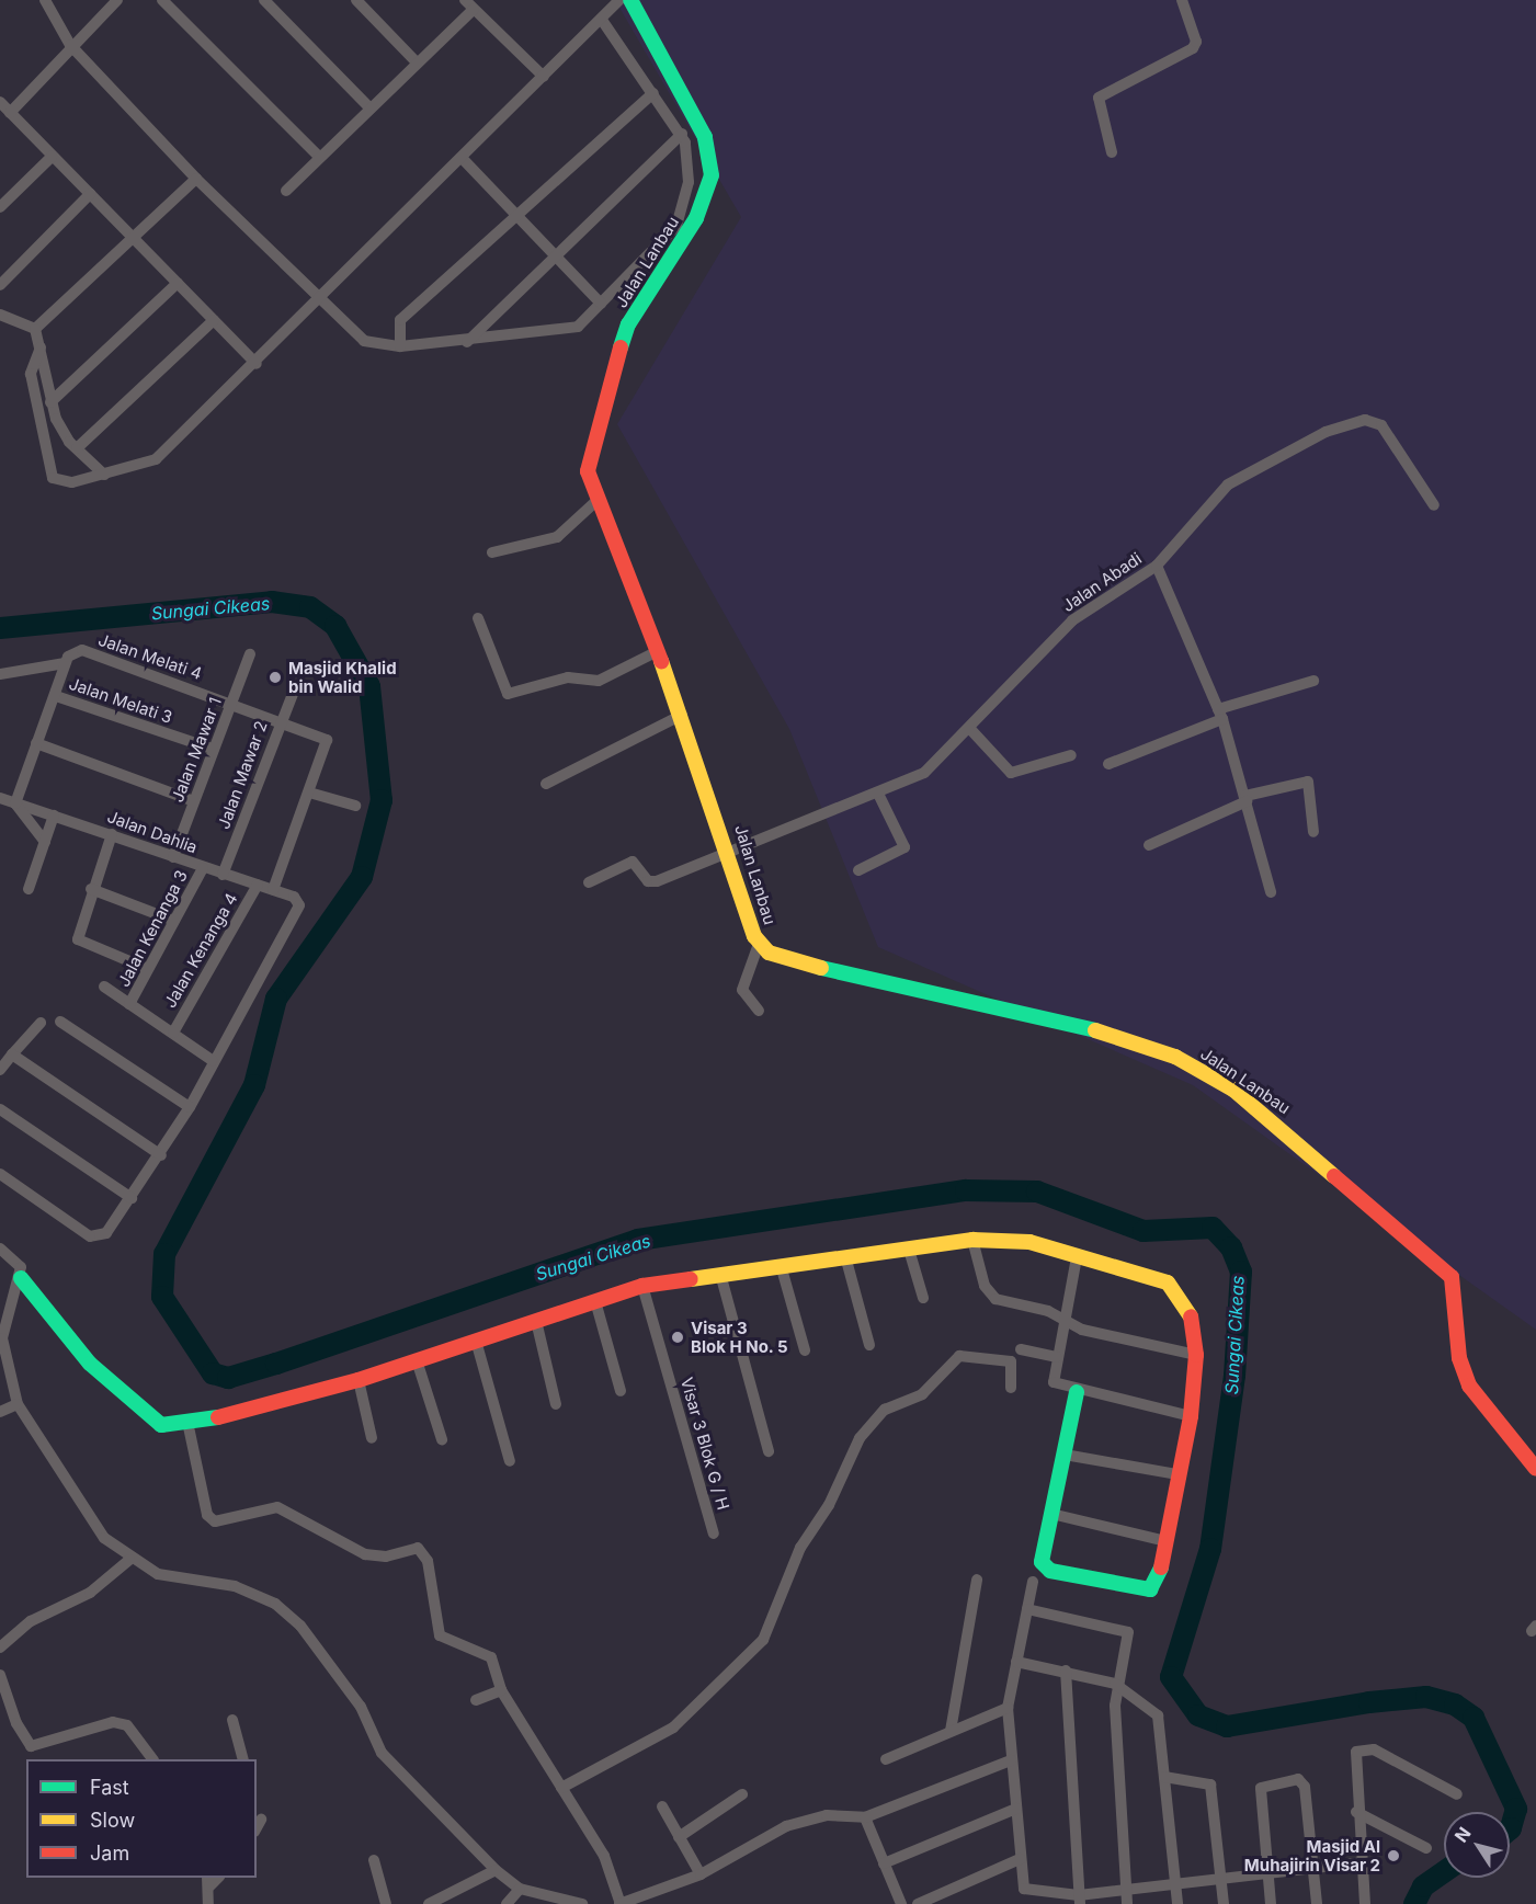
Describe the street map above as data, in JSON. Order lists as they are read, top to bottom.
{
  "streets": {
    "street": [
      "Jalan Lanbau",
      "Jalan Abadi",
      "Jalan Melati 4",
      "Jalan Melati 3",
      "Jalan Mawar 1",
      "Jalan Mawar 2",
      "Jalan Dahlia",
      "Jalan Kenanga 3",
      "Jalan Kenanga 4",
      "Visar 3 Blok G / H"
    ]
  },
  "crossings": [
    ["Jalan Lanbau", "Jalan Abadi"],
    ["Jalan Melati 4", "Jalan Mawar 1"],
    ["Jalan Melati 3", "Jalan Mawar 1"],
    ["Jalan Mawar 1", "Jalan Dahlia"],
    ["Jalan Mawar 2", "Jalan Dahlia"],
    ["Jalan Dahlia", "Jalan Kenanga 3"],
    ["Jalan Dahlia", "Jalan Kenanga 4"]
  ],
  "water": ["Sungai Cikeas"],
  "places": ["Masjid Khalid bin Walid", "Visar 3 Blok H No. 5", "Masjid Al Muhajirin Visar 2"],
  "legend": ["Fast", "Slow", "Jam"],
  "north": "top left"
}
